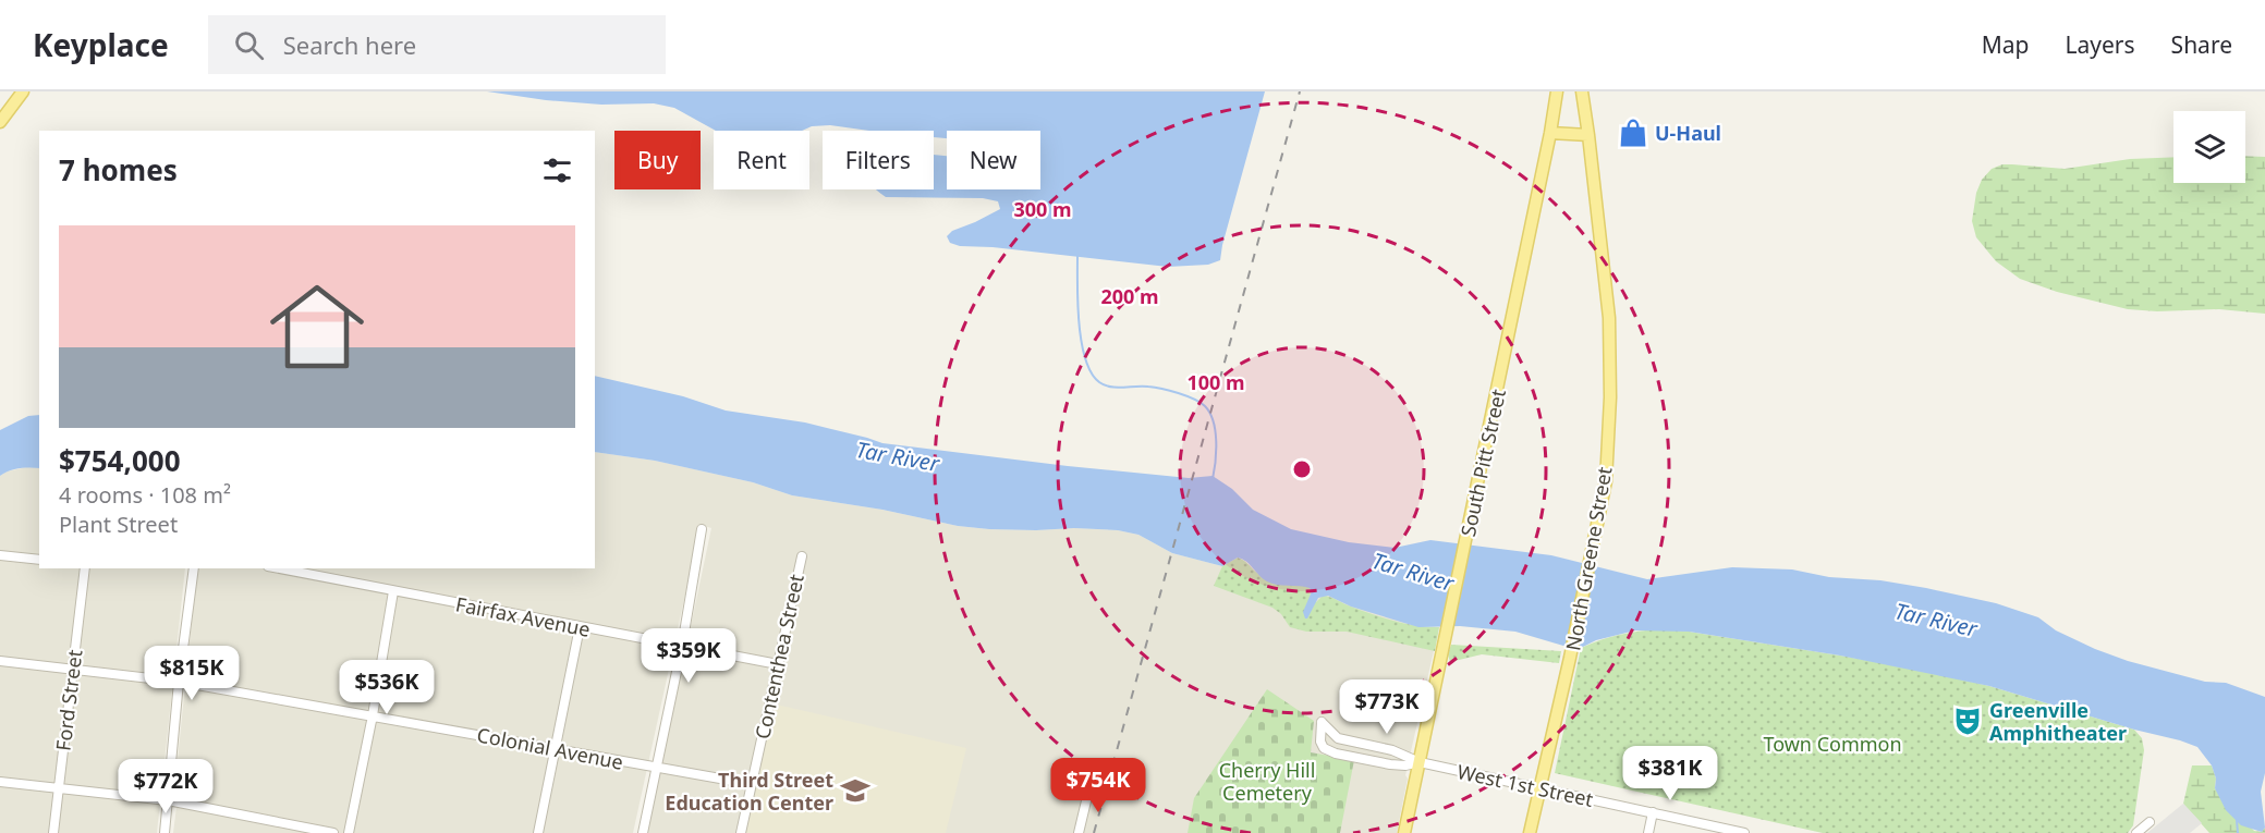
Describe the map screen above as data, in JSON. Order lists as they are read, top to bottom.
{
  "streets": {
    "main road": ["South Pitt Street", "North Greene Street"],
    "street": [
      "Fairfax Avenue",
      "Contenthea Street",
      "Ford Street",
      "Colonial Avenue",
      "West 1st Street"
    ]
  },
  "crossings": [
    ["South Pitt Street", "West 1st Street"],
    ["North Greene Street", "West 1st Street"],
    ["Fairfax Avenue", "Contenthea Street"],
    ["Contenthea Street", "Colonial Avenue"],
    ["Ford Street", "Colonial Avenue"]
  ],
  "water": ["Tar River"],
  "parks": ["Town Common", "Cherry Hill Cemetery"],
  "places": {
    "shop": ["U-Haul"],
    "theatre": ["Greenville Amphitheater"],
    "school or university": ["Third Street Education Center"]
  },
  "page": {
    "header": "Keyplace",
    "search": "Search here",
    "nav": ["Map", "Layers", "Share"],
    "chip": [
      "Buy",
      "Rent",
      "Filters",
      "New"
    ],
    "heading": "7 homes",
    "list": [
      {
        "name": "$754,000",
        "note": "4 rooms · 108 m² · Plant Street"
      }
    ],
    "price": [
      "$359K",
      "$815K",
      "$536K",
      "$773K",
      "$381K",
      "$754K",
      "$772K"
    ]
  },
  "rings": ["300 m", "200 m", "100 m"]
}
